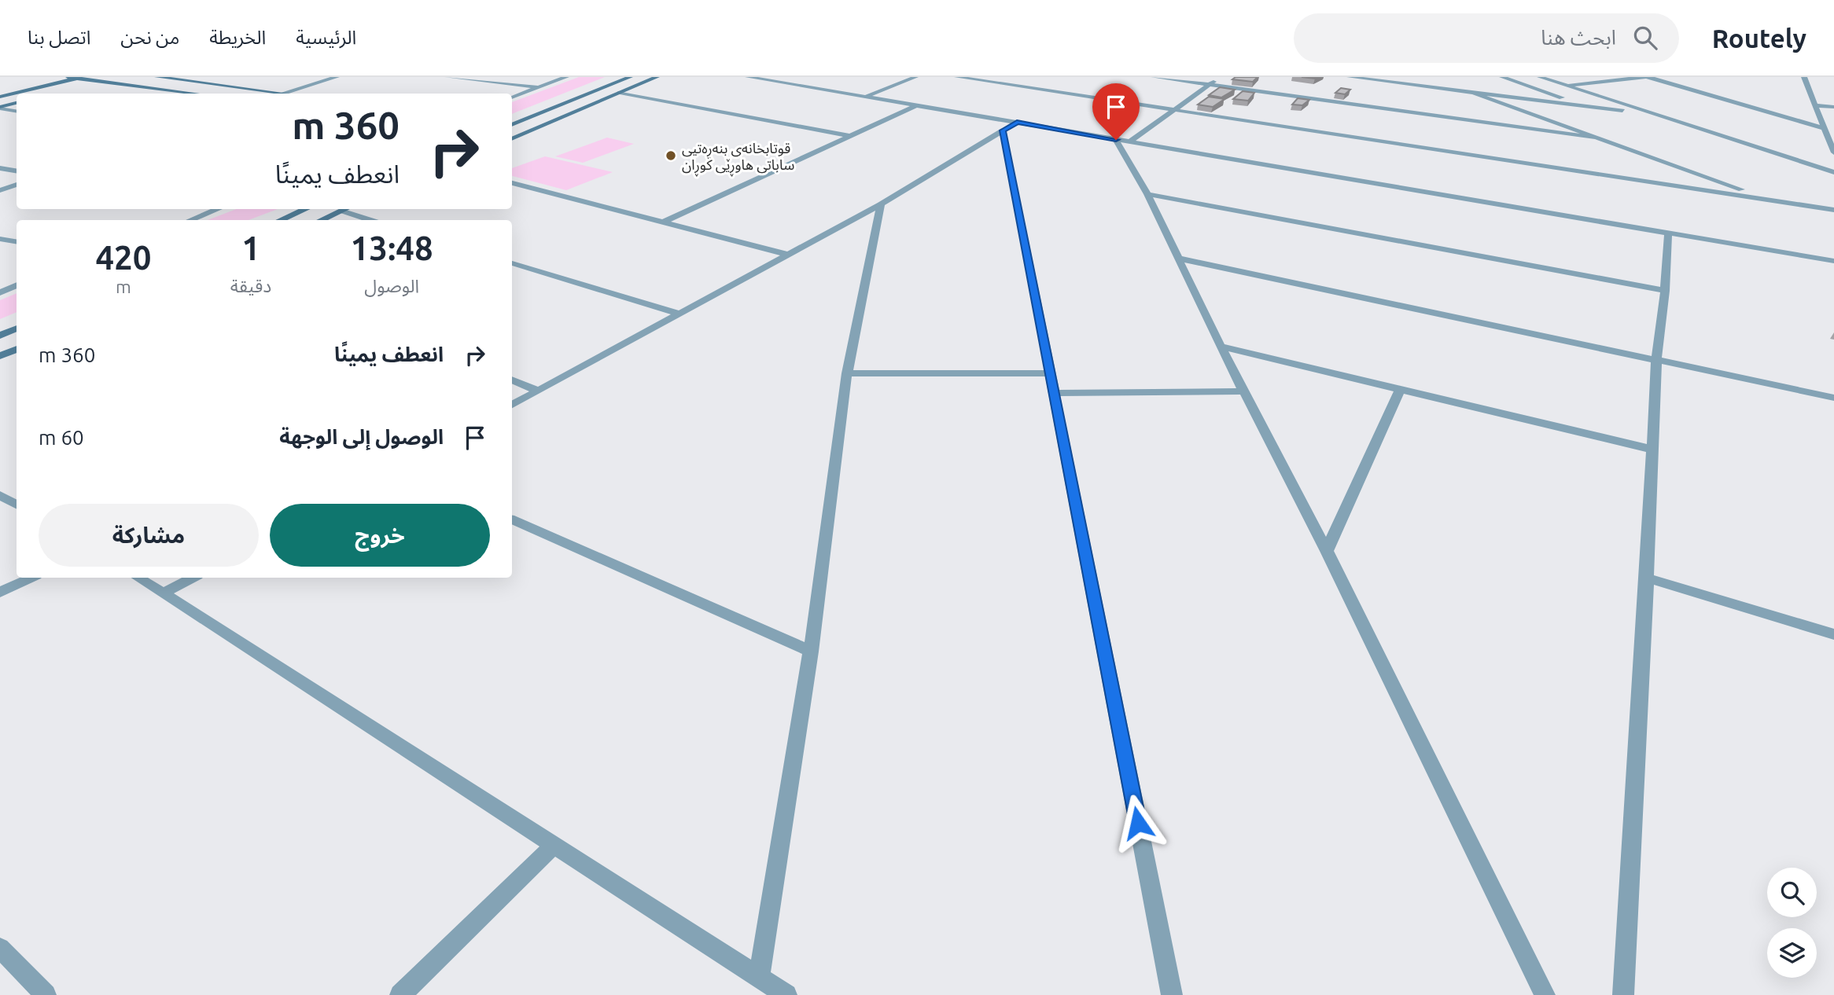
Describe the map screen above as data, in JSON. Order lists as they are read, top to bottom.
{
  "places": ["قوتابخانەی بنەڕەتیی ساباتی هاوڕێی کوڕان"],
  "page": {
    "header": "Routely",
    "search": "ابحث هنا",
    "nav": [
      "الرئيسية",
      "الخريطة",
      "من نحن",
      "اتصل بنا"
    ],
    "turn": ["360 m", "انعطف يمينًا"],
    "eta": [
      "13:48",
      "الوصول",
      "1",
      "دقيقة",
      "420",
      "m"
    ],
    "list": [
      {
        "name": "انعطف يمينًا",
        "value": "360 m"
      },
      {
        "name": "الوصول إلى الوجهة",
        "value": "60 m"
      }
    ],
    "buttons": ["خروج", "مشاركة"]
  }
}
